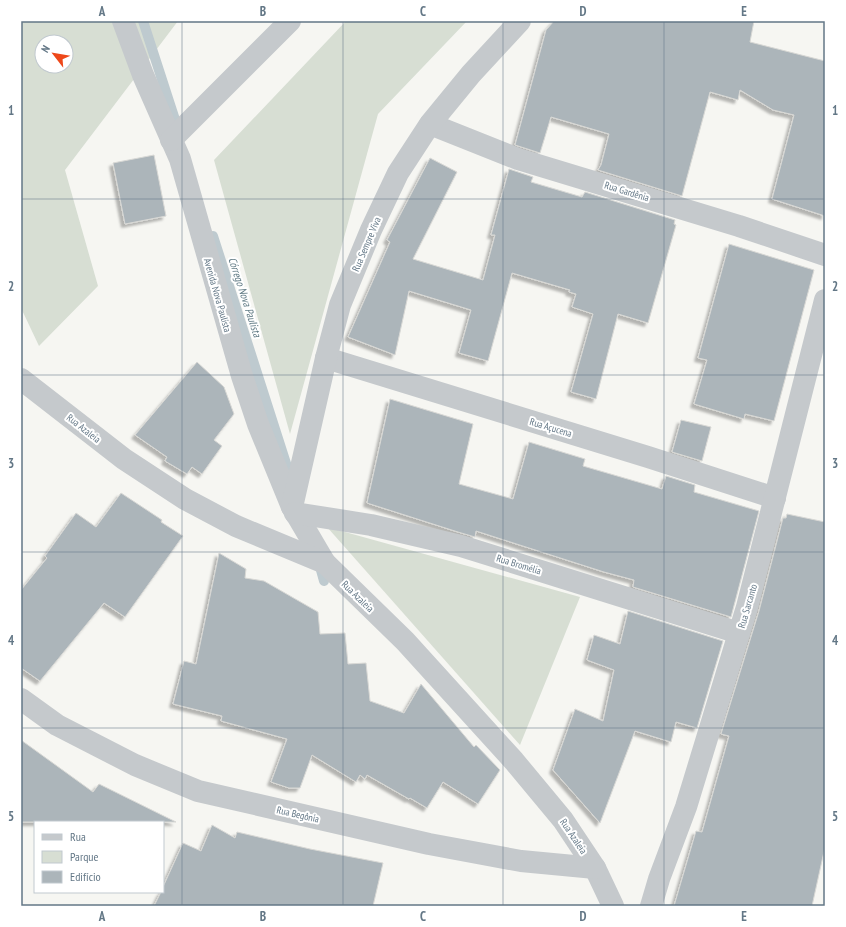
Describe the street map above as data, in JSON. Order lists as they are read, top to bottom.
{
  "streets": {
    "street": [
      "Rua Gardênia",
      "Rua Sempre Viva",
      "Avenida Nova Paulista",
      "Rua Açucena",
      "Rua Azaleia",
      "Rua Bromélia",
      "Rua Sarcanto",
      "Rua Begônia"
    ]
  },
  "crossings": [
    ["Rua Gardênia", "Rua Sempre Viva"],
    ["Rua Sempre Viva", "Avenida Nova Paulista"],
    ["Rua Sempre Viva", "Rua Açucena"],
    ["Rua Sempre Viva", "Rua Bromélia"],
    ["Avenida Nova Paulista", "Rua Azaleia"],
    ["Avenida Nova Paulista", "Rua Bromélia"],
    ["Rua Açucena", "Rua Sarcanto"],
    ["Rua Azaleia", "Rua Begônia"],
    ["Rua Bromélia", "Rua Sarcanto"]
  ],
  "water": ["Córrego Nova Paulista"],
  "legend": ["Rua", "Parque", "Edifício"],
  "north": "top left",
  "grid": {
    "columns": [
      "A",
      "B",
      "C",
      "D",
      "E"
    ],
    "rows": [
      "1",
      "2",
      "3",
      "4",
      "5"
    ]
  }
}
